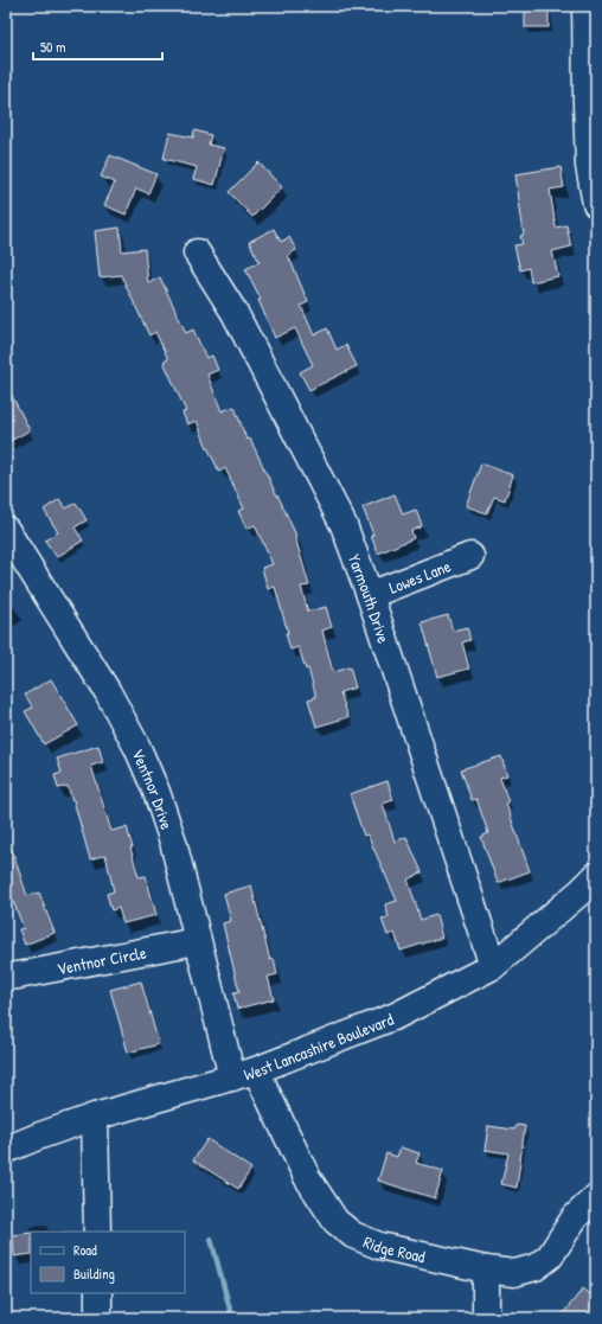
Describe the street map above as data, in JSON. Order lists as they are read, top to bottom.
{
  "streets": {
    "street": [
      "Lowes Lane",
      "Yarmouth Drive",
      "Ventnor Drive",
      "Ventnor Circle",
      "West Lancashire Boulevard",
      "Ridge Road"
    ]
  },
  "crossings": [
    ["Lowes Lane", "Yarmouth Drive"],
    ["Yarmouth Drive", "West Lancashire Boulevard"],
    ["Ventnor Drive", "Ventnor Circle"],
    ["Ventnor Drive", "West Lancashire Boulevard"],
    ["Ventnor Drive", "Ridge Road"],
    ["West Lancashire Boulevard", "Ridge Road"]
  ],
  "legend": ["Road", "Building"],
  "scale_bar": "50 m"
}
